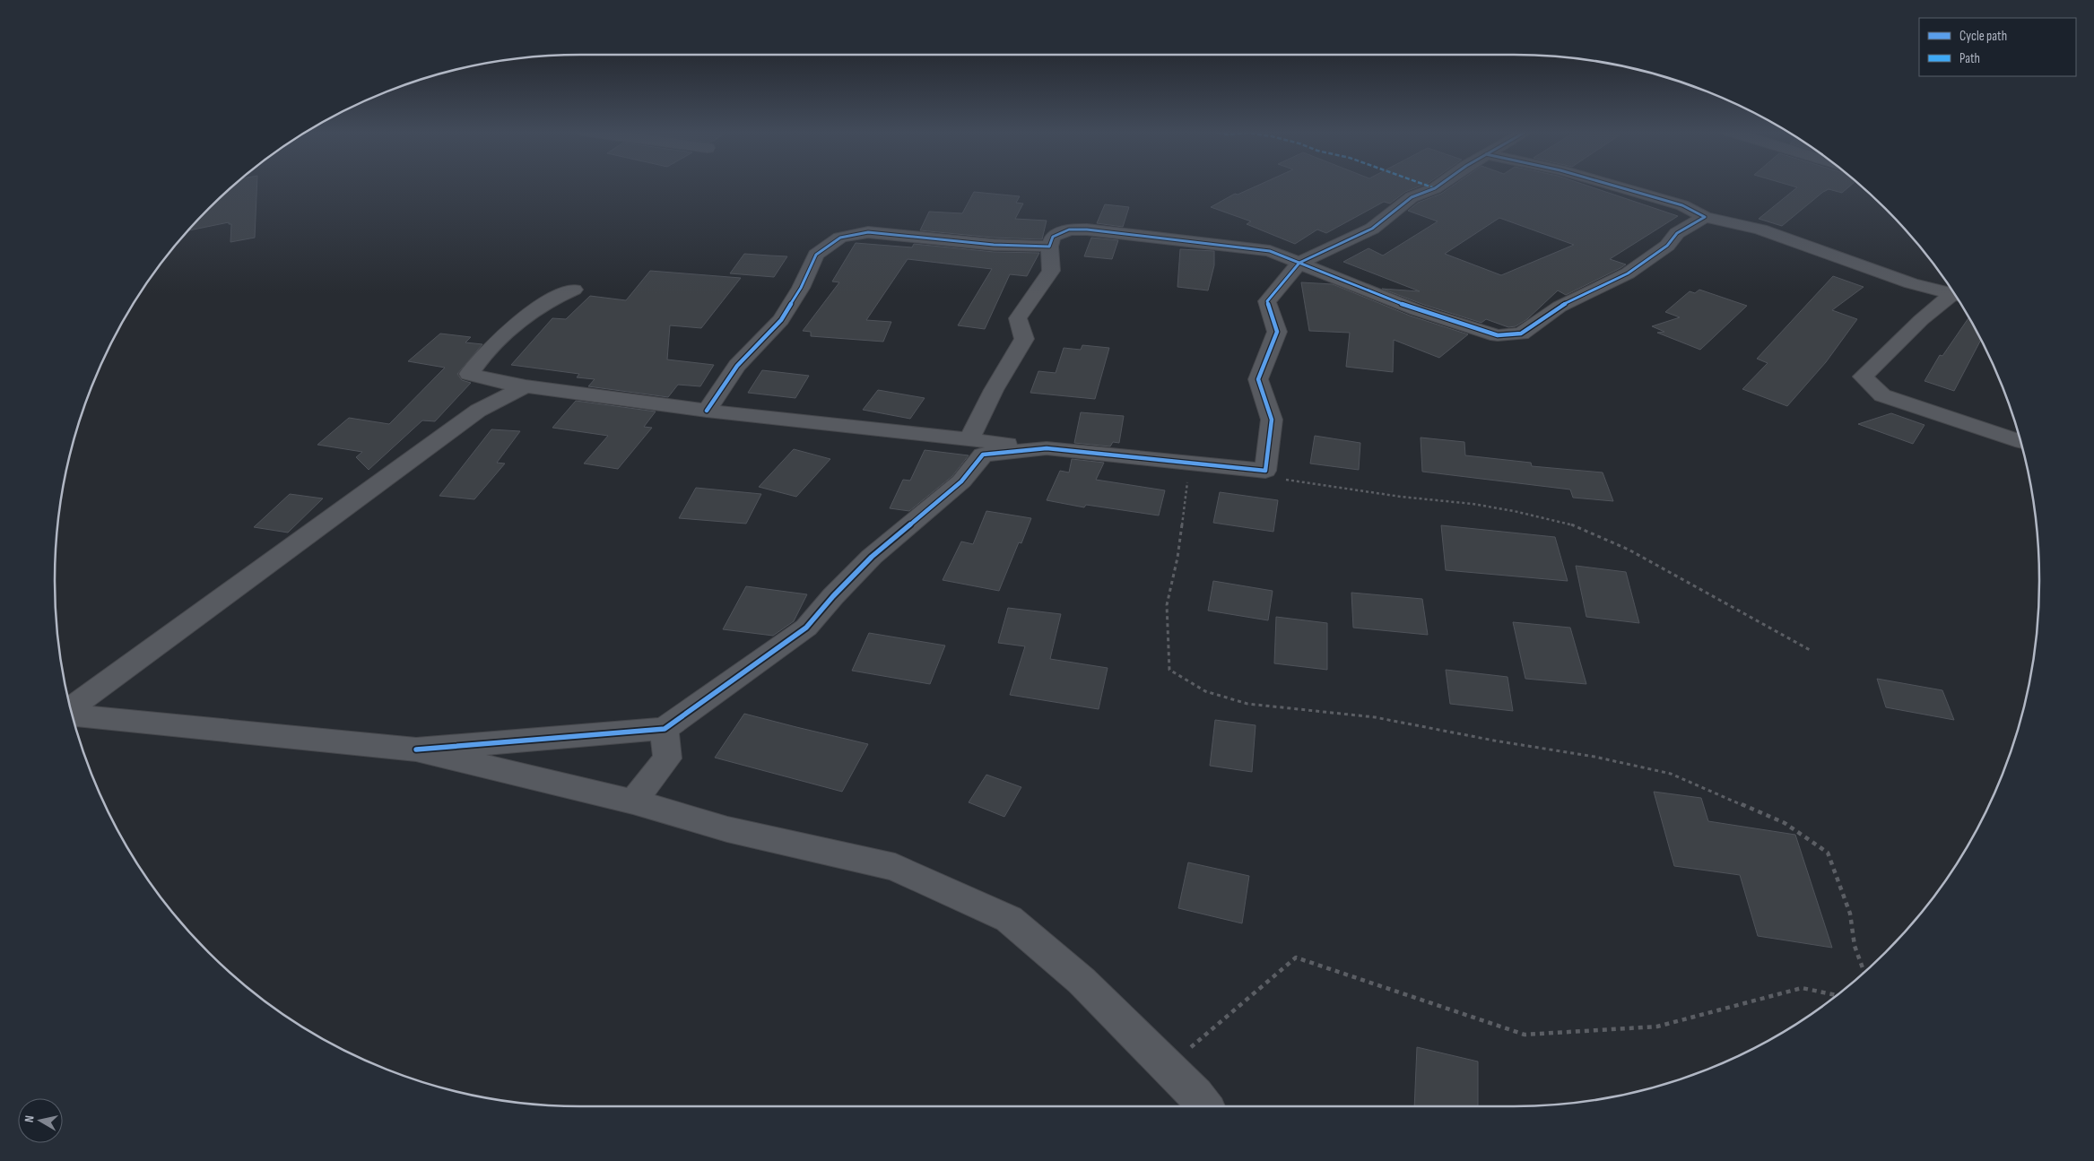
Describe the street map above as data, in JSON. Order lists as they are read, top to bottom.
{
  "legend": ["Cycle path", "Path"],
  "north": "left"
}
